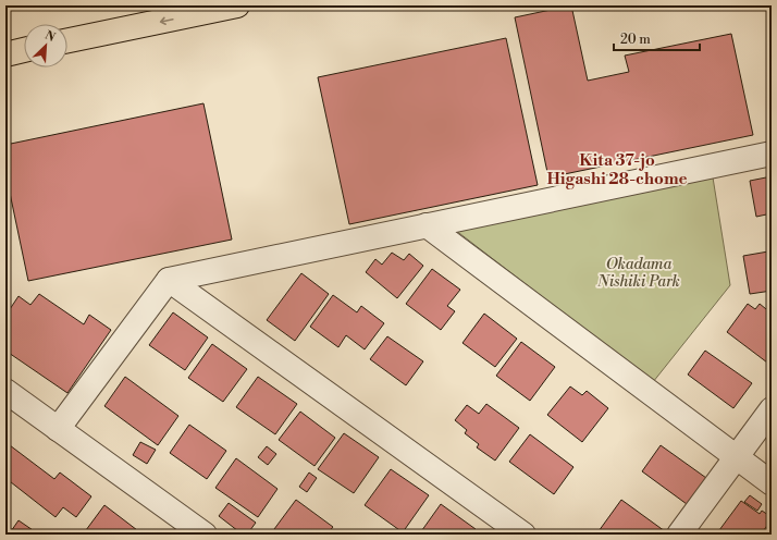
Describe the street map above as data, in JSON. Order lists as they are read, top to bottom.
{
  "districts": ["Kita 37-jo Higashi 28-chome"],
  "parks": ["Okadama Nishiki Park"],
  "scale_bar": "20 m",
  "north": "top right"
}
